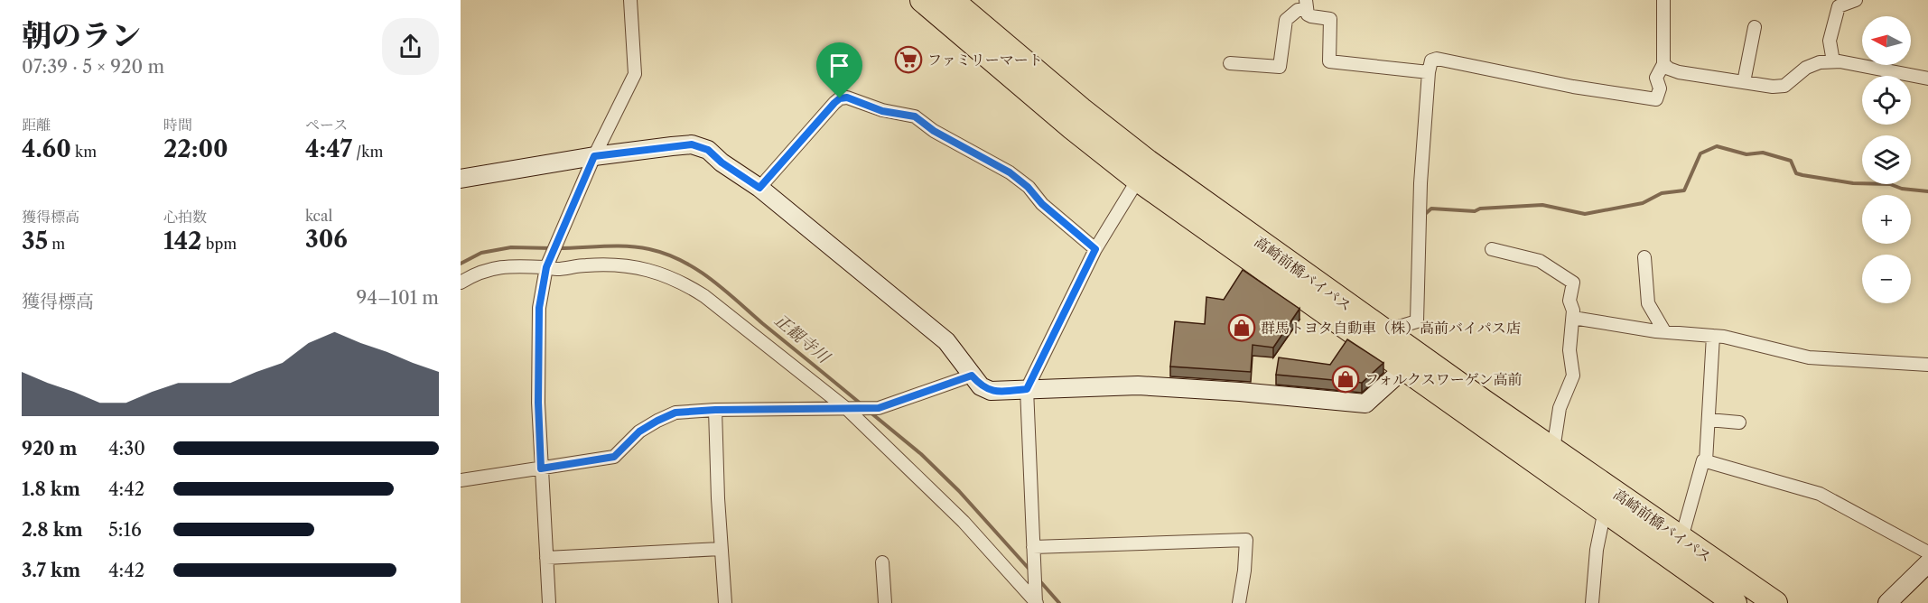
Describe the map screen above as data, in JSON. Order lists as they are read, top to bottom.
{
  "streets": {
    "highway": ["高崎前橋バイパス"]
  },
  "water": ["正観寺川"],
  "places": {
    "supermarket": ["ファミリーマート"],
    "shop": ["群馬トヨタ自動車（株）高前バイパス店", "フォルクスワーゲン高前"]
  },
  "north": "left",
  "page": {
    "heading": ["朝のラン", "07:39 · 5 × 920 m"],
    "map_buttons": ["+", "−"],
    "stats": [
      ["距離", "4.60 km"],
      ["時間", "22:00"],
      ["ペース", "4:47 /km"],
      ["獲得標高", "35 m"],
      ["心拍数", "142 bpm"],
      ["kcal", "306"]
    ],
    "chart": ["獲得標高", "94–101 m"],
    "list": [
      {
        "name": "920 m",
        "note": "4:30"
      },
      {
        "name": "1.8 km",
        "note": "4:42"
      },
      {
        "name": "2.8 km",
        "note": "5:16"
      },
      {
        "name": "3.7 km",
        "note": "4:42"
      }
    ]
  }
}
